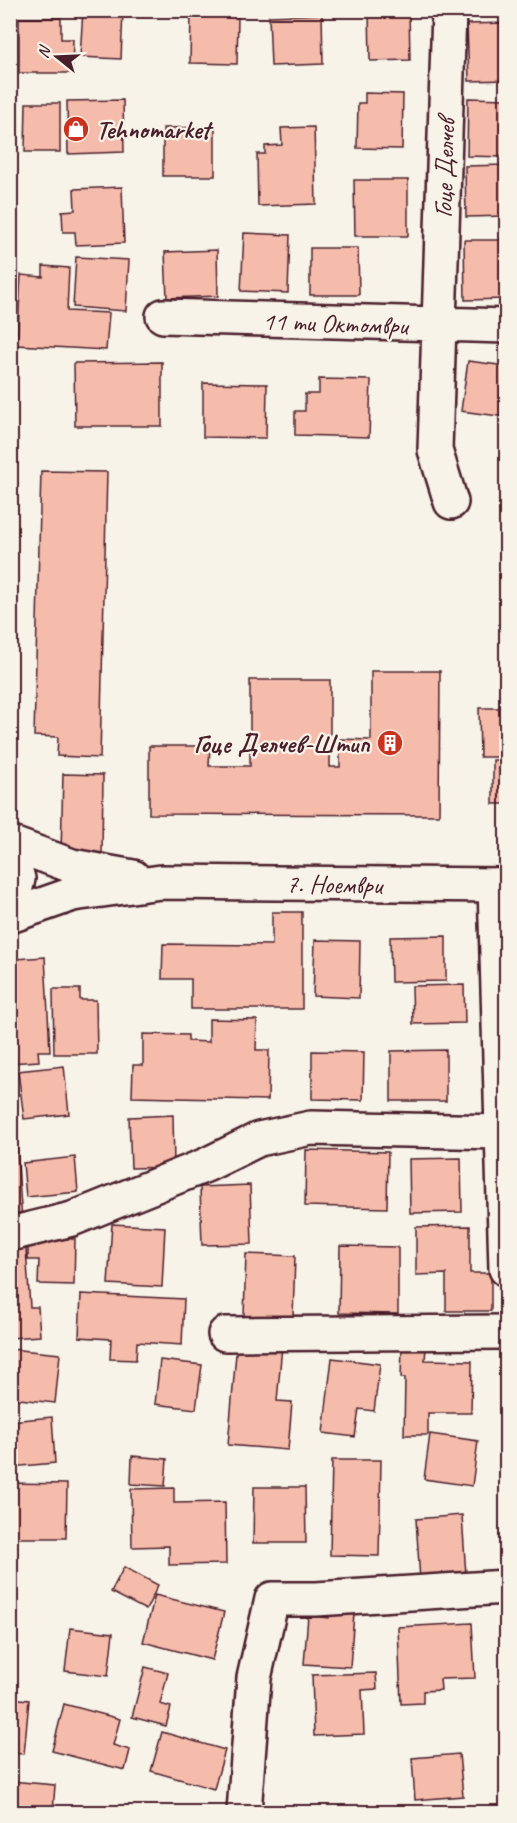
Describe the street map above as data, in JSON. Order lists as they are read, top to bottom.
{
  "streets": {
    "street": ["Гоце Делчев", "11 ти Октомври", "7. Ноември"]
  },
  "crossings": [
    ["Гоце Делчев", "11 ти Октомври"]
  ],
  "places": {
    "shop": ["Tehnomarket"],
    "building": ["Гоце Делчев-Штип"]
  },
  "north": "left"
}
